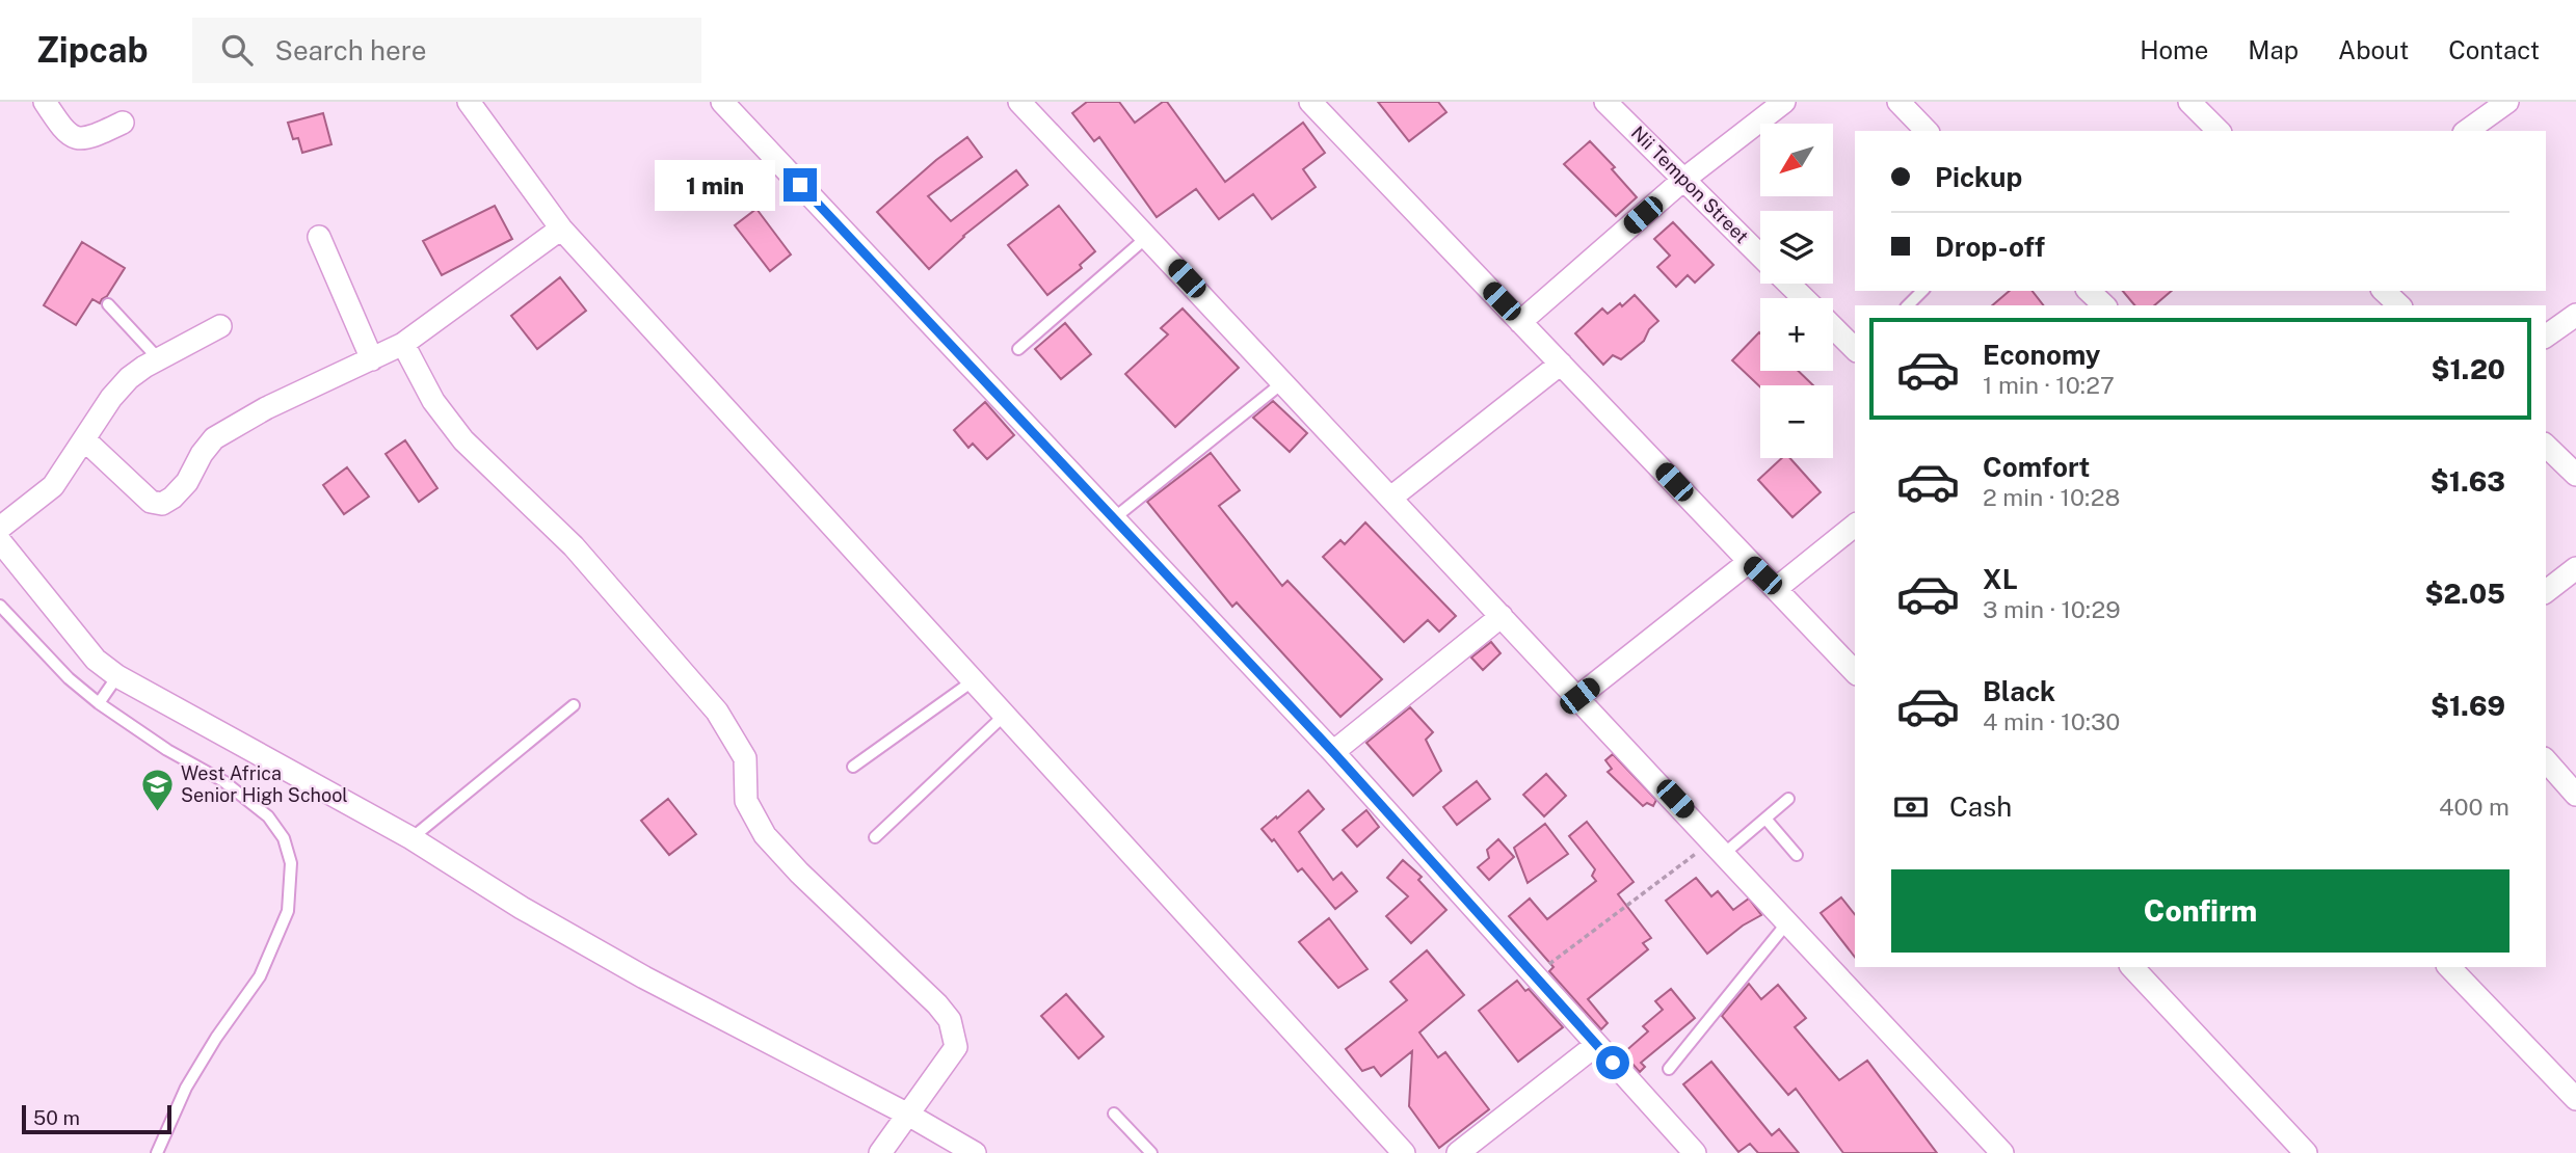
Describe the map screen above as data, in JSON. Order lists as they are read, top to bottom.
{
  "streets": {
    "street": ["Nii Tempon Street"]
  },
  "places": {
    "school or university": ["West Africa Senior High School"]
  },
  "scale_bar": "50 m",
  "north": "bottom left",
  "page": {
    "header": "Zipcab",
    "search": "Search here",
    "nav": [
      "Home",
      "Map",
      "About",
      "Contact"
    ],
    "map_buttons": ["+", "−"],
    "banner": ["Pickup", "Drop-off"],
    "bubble": "1 min",
    "list": [
      {
        "name": "Economy",
        "note": "1 min · 10:27",
        "value": "$1.20"
      },
      {
        "name": "Comfort",
        "note": "2 min · 10:28",
        "value": "$1.63"
      },
      {
        "name": "XL",
        "note": "3 min · 10:29",
        "value": "$2.05"
      },
      {
        "name": "Black",
        "note": "4 min · 10:30",
        "value": "$1.69"
      }
    ],
    "pay": ["Cash", "400 m"],
    "buttons": "Confirm",
    "scale": "50 m"
  }
}
